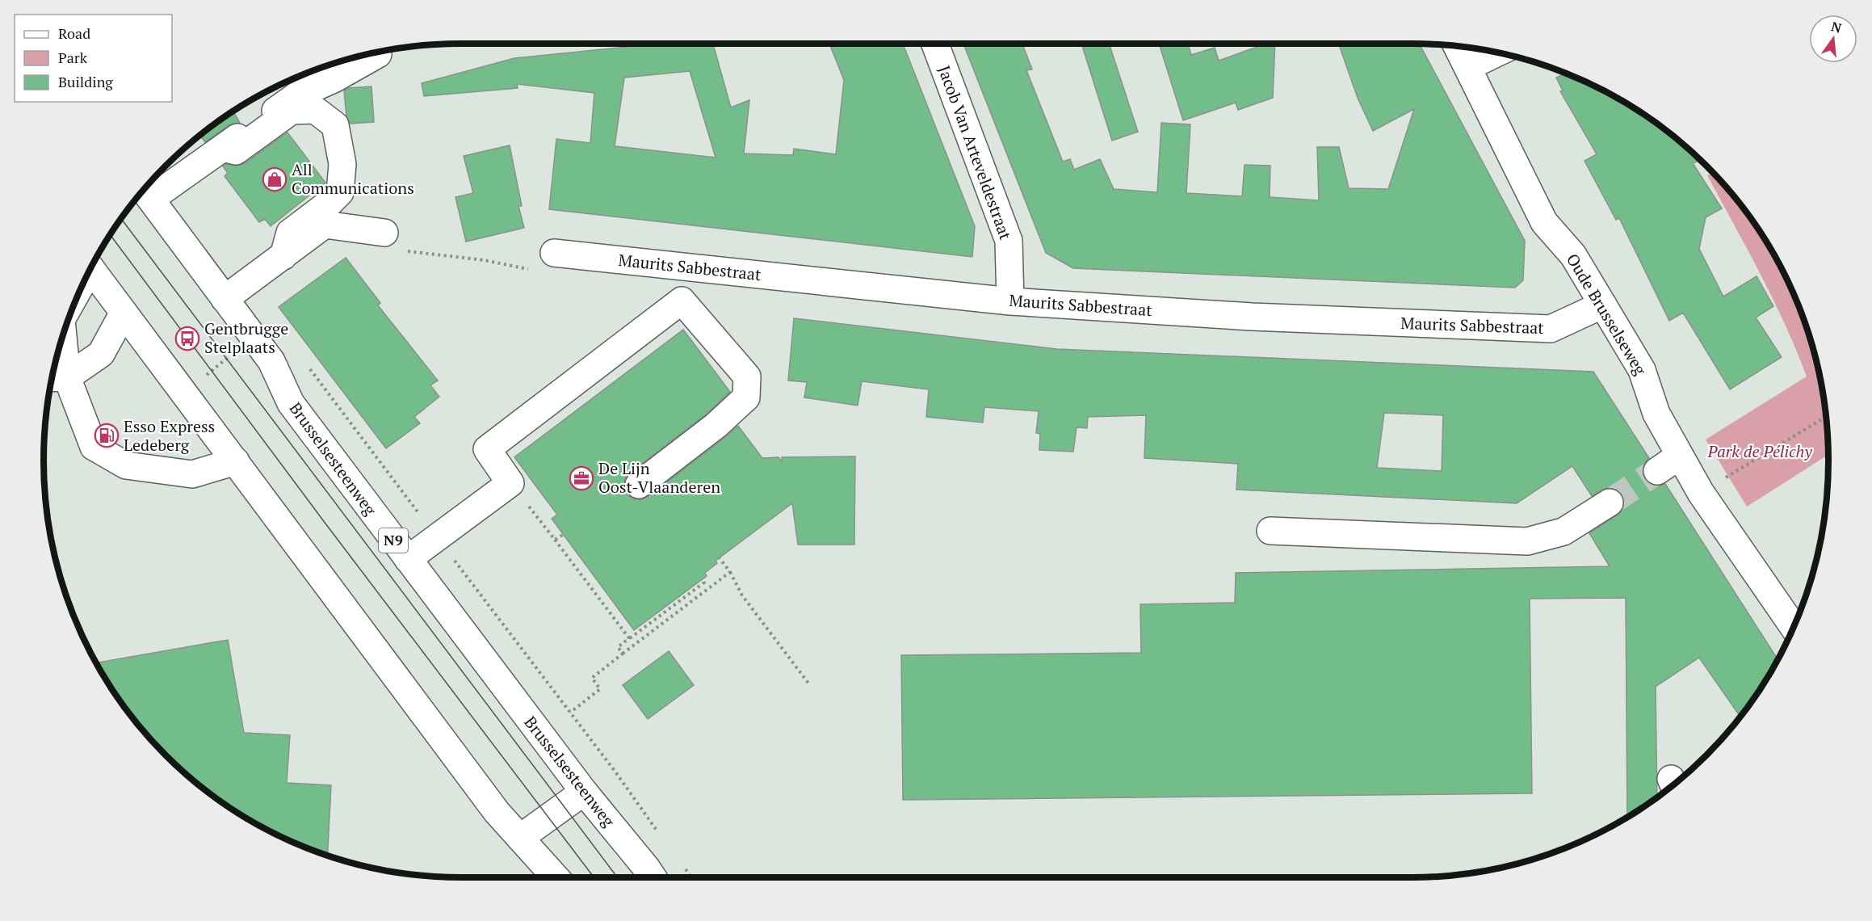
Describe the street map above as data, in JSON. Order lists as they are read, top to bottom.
{
  "streets": {
    "street": [
      "Jacob Van Arteveldestraat",
      "Maurits Sabbestraat",
      "Oude Brusselseweg",
      "Brusselsesteenweg",
      "N9"
    ]
  },
  "crossings": [
    ["Jacob Van Arteveldestraat", "Maurits Sabbestraat"],
    ["Maurits Sabbestraat", "Oude Brusselseweg"]
  ],
  "parks": ["Park de Pélichy"],
  "places": {
    "shop": ["All Communications"],
    "bus stop": ["Gentbrugge Stelplaats"],
    "fuel station": ["Esso Express Ledeberg"],
    "office": ["De Lijn Oost-Vlaanderen"]
  },
  "legend": ["Road", "Park", "Building"],
  "north": "top"
}
